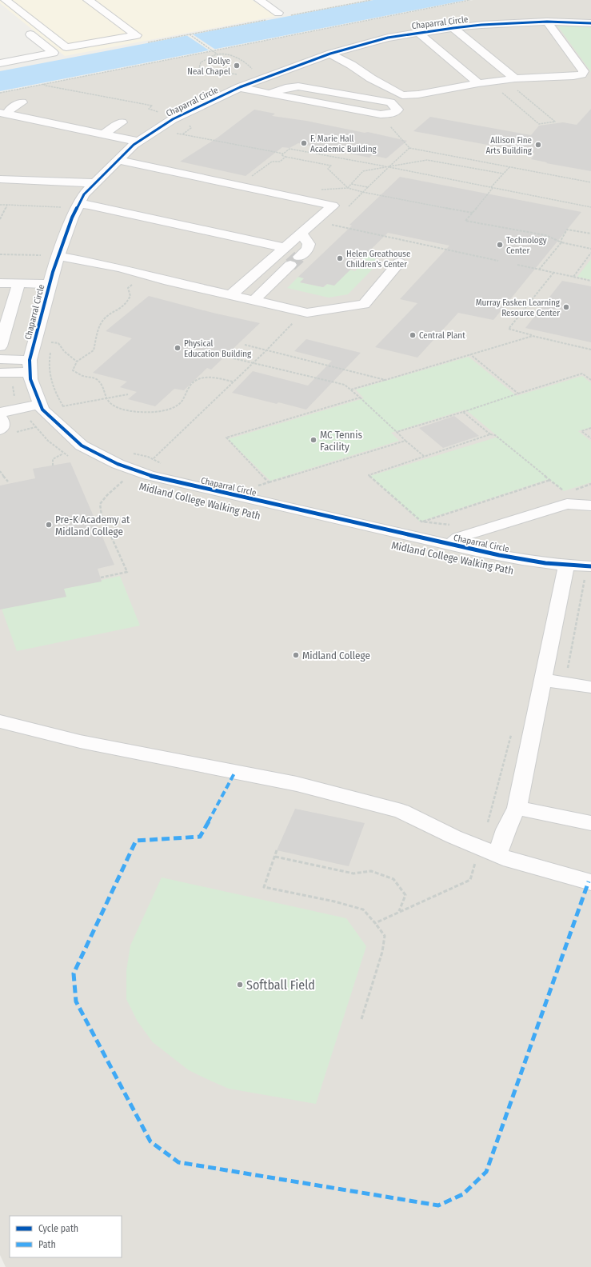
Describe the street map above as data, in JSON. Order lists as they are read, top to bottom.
{
  "streets": {
    "street": ["Chaparral Circle"],
    "cycle path": ["Midland College Walking Path"]
  },
  "places": [
    "Dollye Neal Chapel",
    "F. Marie Hall Academic Building",
    "Allison Fine Arts Building",
    "Technology Center",
    "Helen Greathouse Children's Center",
    "Murray Fasken Learning Resource Center",
    "Central Plant",
    "Physical Education Building",
    "MC Tennis Facility",
    "Pre-K Academy at Midland College",
    "Midland College",
    "Softball Field"
  ],
  "legend": ["Cycle path", "Path"]
}
